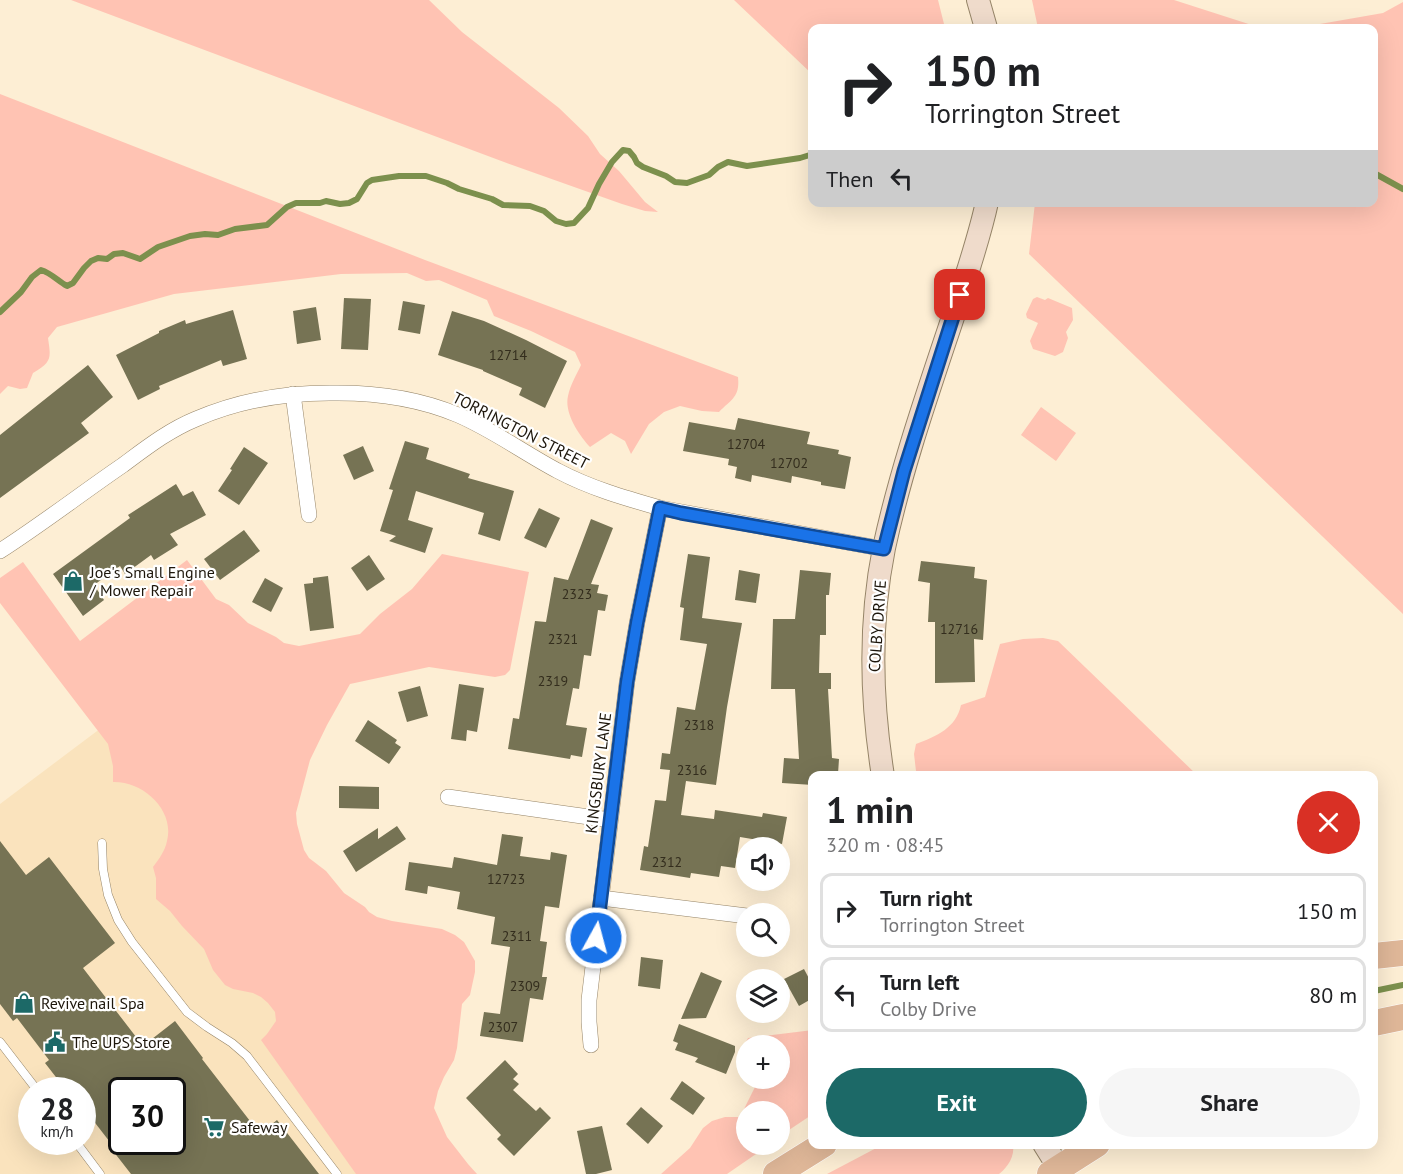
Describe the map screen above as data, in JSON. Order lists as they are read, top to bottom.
{
  "streets": {
    "street": ["TORRINGTON STREET", "COLBY DRIVE", "KINGSBURY LANE"]
  },
  "crossings": [
    ["TORRINGTON STREET", "COLBY DRIVE"],
    ["TORRINGTON STREET", "KINGSBURY LANE"]
  ],
  "places": {
    "shop": ["Joe's Small Engine / Mower Repair", "Revive nail Spa"],
    "public building": ["The UPS Store"],
    "supermarket": ["Safeway"]
  },
  "house_numbers": [
    "12714",
    "12704",
    "12702",
    "2323",
    "12716",
    "2321",
    "2319",
    "2318",
    "2316",
    "2312",
    "12723",
    "2311",
    "2309",
    "2307"
  ],
  "page": {
    "turn": ["150 m", "Torrington Street"],
    "then": "Then",
    "heading": ["1 min", "320 m · 08:45"],
    "map_buttons": ["+", "−"],
    "list": [
      {
        "name": "Turn right",
        "note": "Torrington Street",
        "value": "150 m"
      },
      {
        "name": "Turn left",
        "note": "Colby Drive",
        "value": "80 m"
      }
    ],
    "buttons": ["Exit", "Share"],
    "speed": "28 km/h",
    "limit": "30"
  }
}
